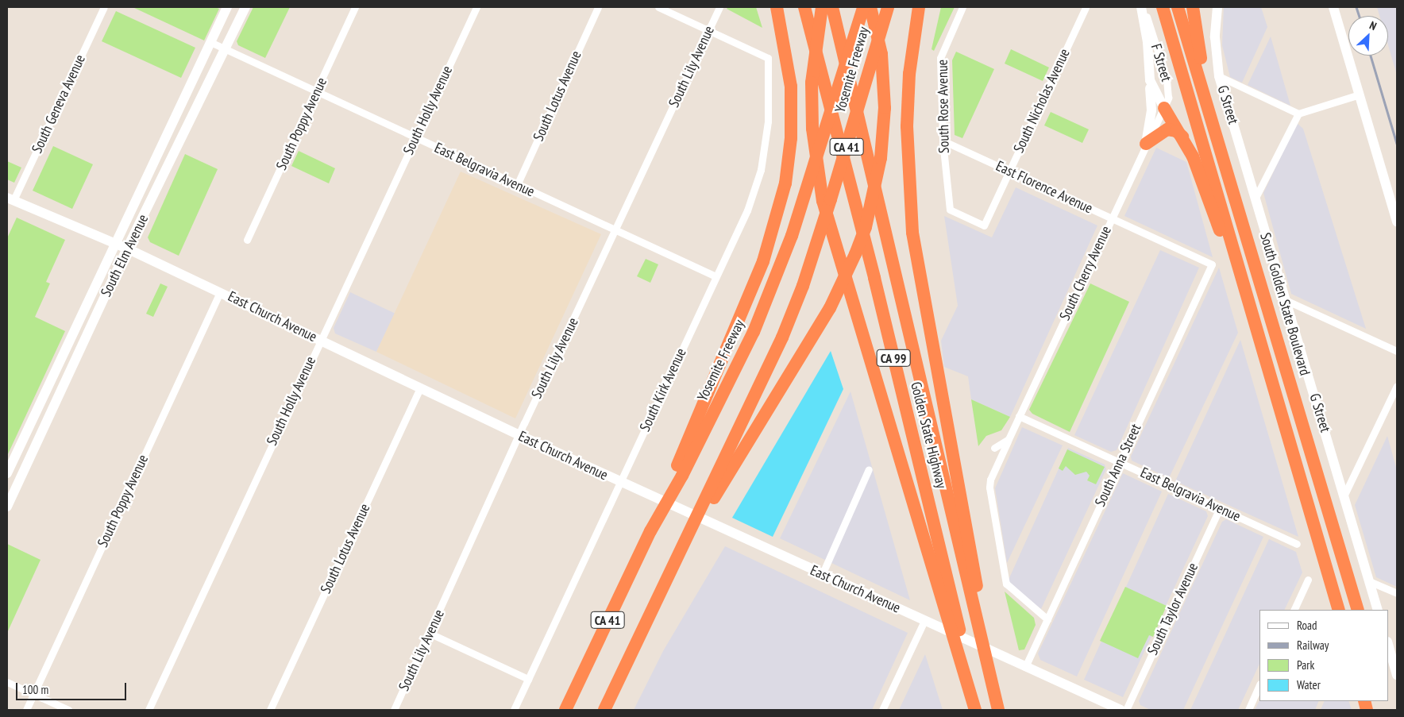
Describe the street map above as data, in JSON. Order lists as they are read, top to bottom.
{
  "streets": {
    "highway": [
      "Yosemite Freeway",
      "CA 41",
      "South Golden State Boulevard",
      "CA 99",
      "Golden State Highway"
    ],
    "street": [
      "F Street",
      "South Lily Avenue",
      "South Lotus Avenue",
      "South Nicholas Avenue",
      "South Geneva Avenue",
      "G Street",
      "South Rose Avenue",
      "South Holly Avenue",
      "South Poppy Avenue",
      "East Belgravia Avenue",
      "East Florence Avenue",
      "South Elm Avenue",
      "South Cherry Avenue",
      "East Church Avenue",
      "South Kirk Avenue",
      "South Anna Street",
      "South Taylor Avenue"
    ]
  },
  "crossings": [
    ["F Street", "South Cherry Avenue"],
    ["South Lily Avenue", "East Belgravia Avenue"],
    ["South Lily Avenue", "East Church Avenue"],
    ["South Lily Avenue", "South Kirk Avenue"],
    ["Yosemite Freeway", "CA 41"],
    ["South Lotus Avenue", "East Belgravia Avenue"],
    ["South Lotus Avenue", "East Church Avenue"],
    ["South Nicholas Avenue", "South Rose Avenue"],
    ["South Nicholas Avenue", "East Florence Avenue"],
    ["South Geneva Avenue", "East Church Avenue"],
    ["South Rose Avenue", "East Florence Avenue"],
    ["South Holly Avenue", "East Belgravia Avenue"],
    ["South Holly Avenue", "East Church Avenue"],
    ["South Poppy Avenue", "East Belgravia Avenue"],
    ["South Poppy Avenue", "East Church Avenue"],
    ["East Belgravia Avenue", "South Elm Avenue"],
    ["East Belgravia Avenue", "South Cherry Avenue"],
    ["East Belgravia Avenue", "South Kirk Avenue"],
    ["East Belgravia Avenue", "South Anna Street"],
    ["East Belgravia Avenue", "South Taylor Avenue"],
    ["East Florence Avenue", "South Cherry Avenue"],
    ["East Florence Avenue", "South Anna Street"],
    ["South Elm Avenue", "East Church Avenue"],
    ["South Cherry Avenue", "South Anna Street"],
    ["East Church Avenue", "South Kirk Avenue"],
    ["East Church Avenue", "South Anna Street"]
  ],
  "legend": [
    "Road",
    "Railway",
    "Park",
    "Water"
  ],
  "scale_bar": "100 m",
  "north": "top right"
}
